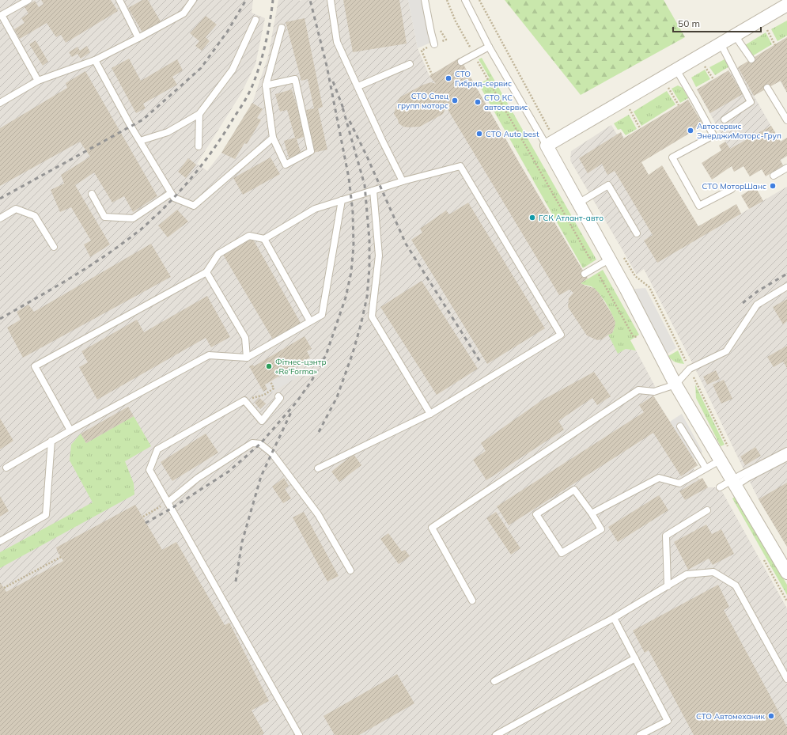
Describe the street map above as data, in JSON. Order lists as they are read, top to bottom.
{
  "places": [
    "СТО Гибрид-сервис",
    "СТО Спец групп моторс",
    "СТО КС автосервис",
    "Автосервис ЭнерджиМоторс-Груп",
    "СТО Auto best",
    "СТО МоторШанс",
    "ГСК Атлант-авто",
    "Фітнес-цэнтр «Re'Forma»",
    "СТО Автомеханик"
  ],
  "scale_bar": "50 m"
}
